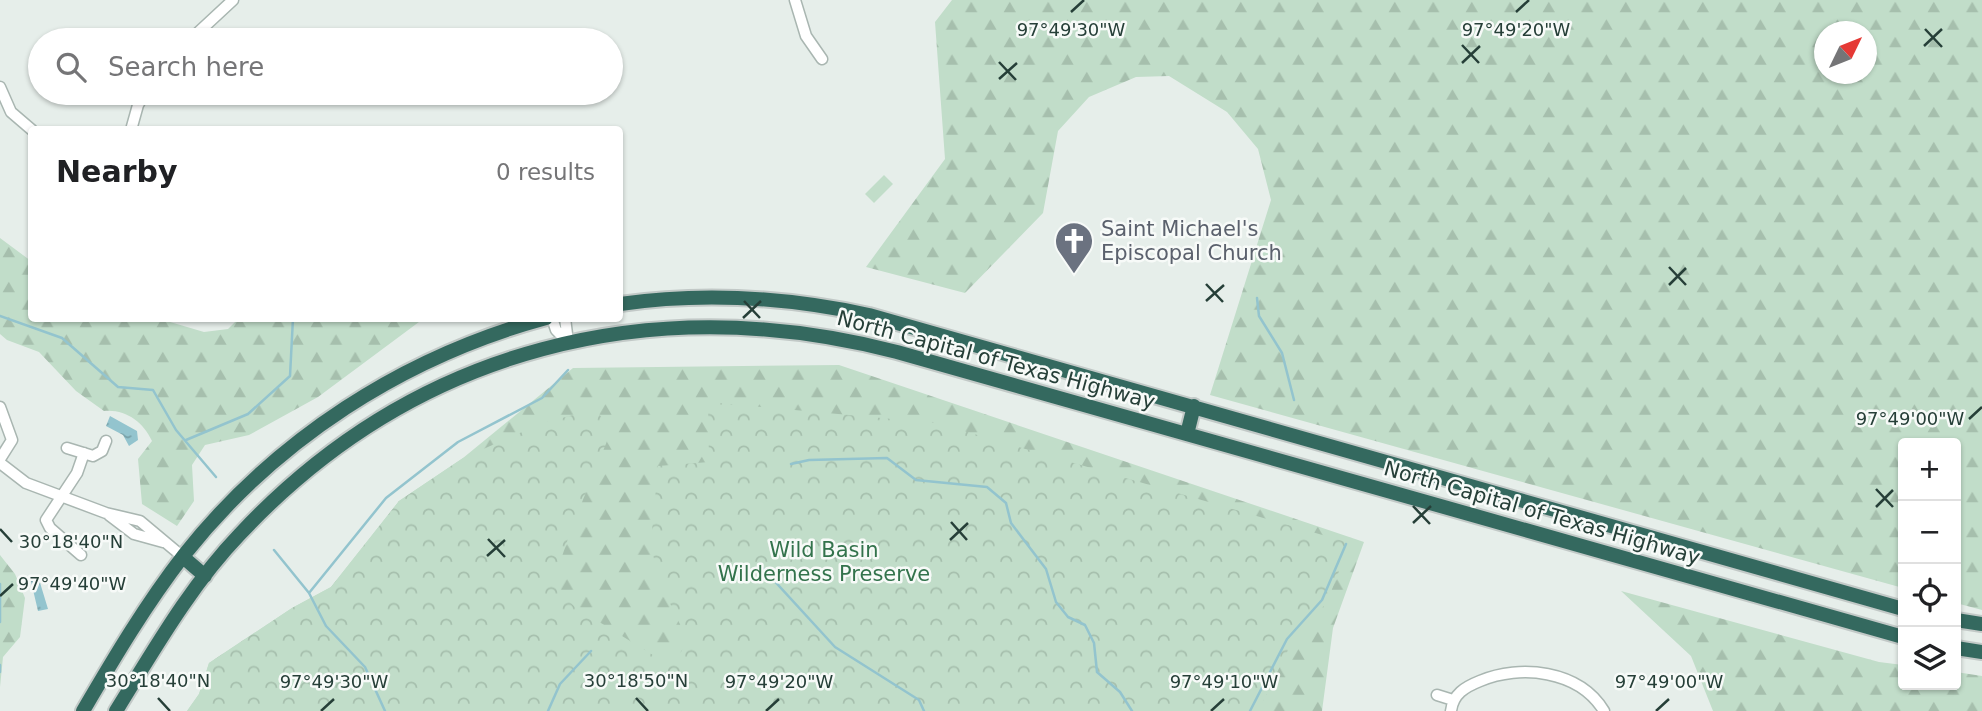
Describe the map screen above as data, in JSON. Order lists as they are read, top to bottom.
{
  "streets": {
    "highway": ["North Capital of Texas Highway"]
  },
  "parks": ["Wild Basin Wilderness Preserve"],
  "places": {
    "church": ["Saint Michael's Episcopal Church"]
  },
  "north": "top right",
  "page": {
    "search": "Search here",
    "heading": ["Nearby", "0 results"],
    "map_buttons": ["+", "−"]
  },
  "coordinates": [
    "97°49'30\"W",
    "97°49'20\"W",
    "97°49'00\"W",
    "30°18'40\"N",
    "97°49'40\"W",
    "30°18'50\"N",
    "97°49'10\"W"
  ]
}
